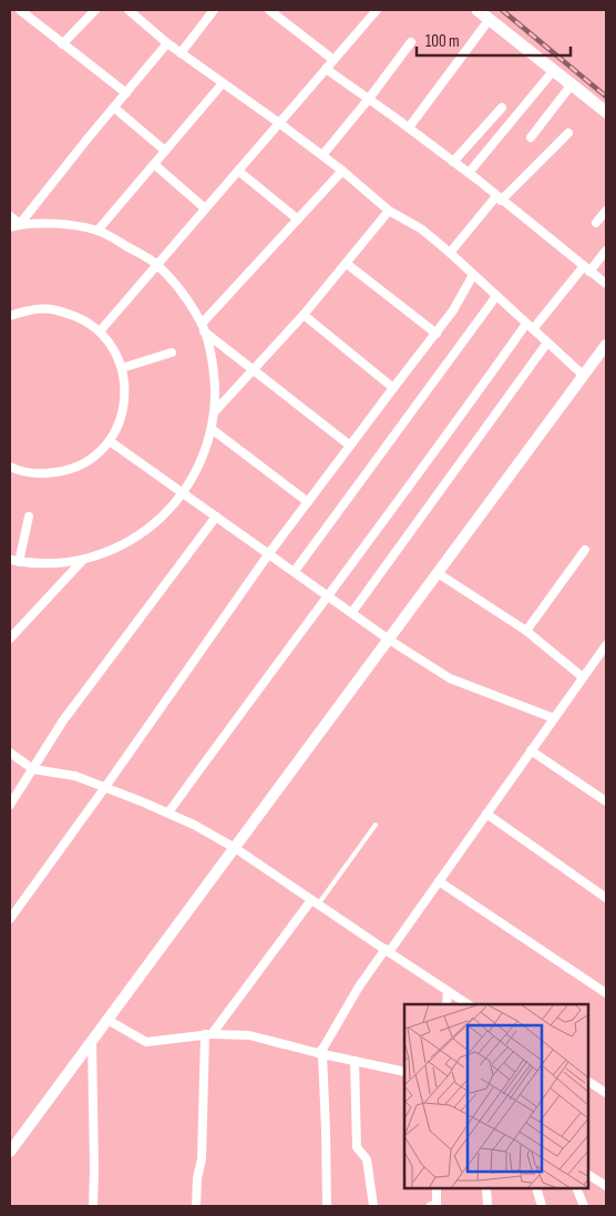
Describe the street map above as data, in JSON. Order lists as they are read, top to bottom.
{
  "scale_bar": "100 m"
}
